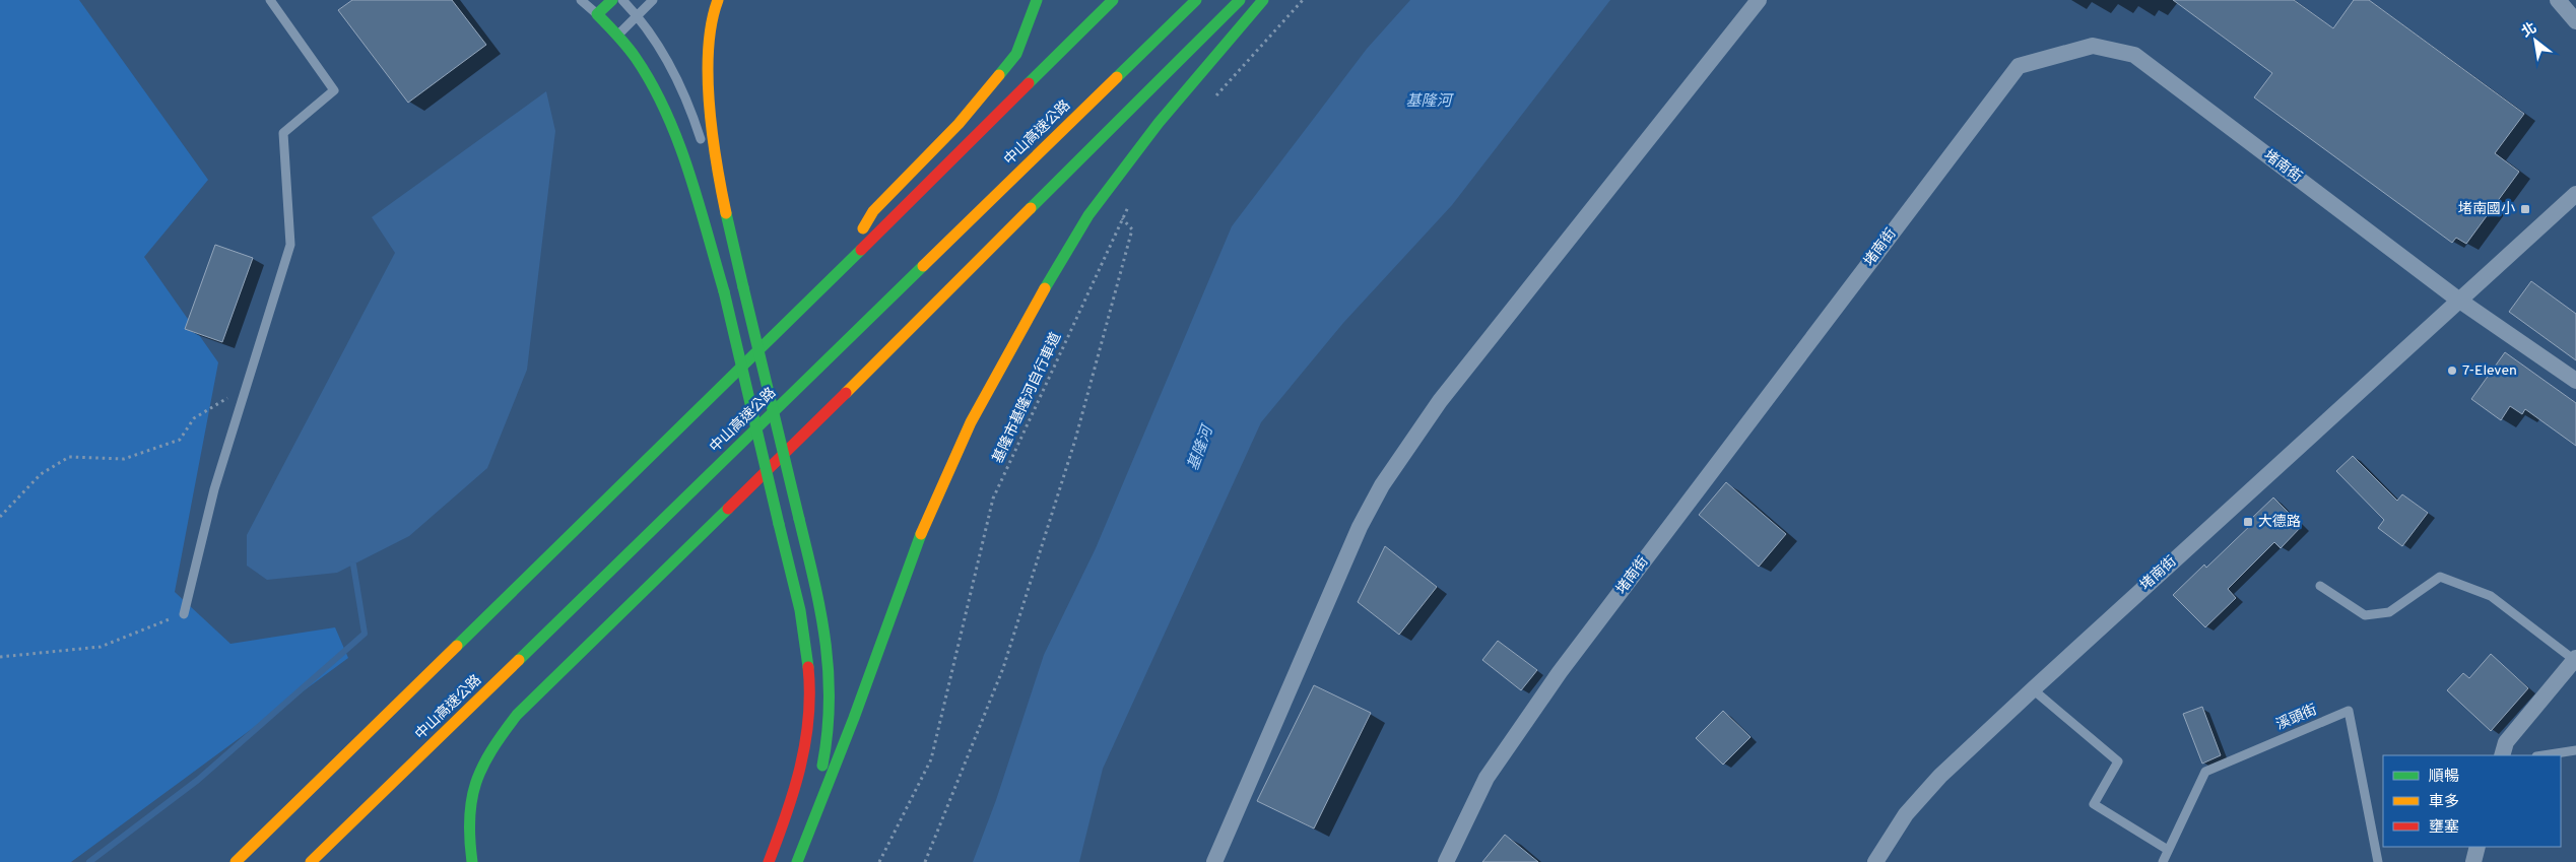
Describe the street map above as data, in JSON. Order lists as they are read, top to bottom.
{
  "streets": {
    "highway": ["中山高速公路"],
    "street": ["堵南街"],
    "lane": ["溪頭街"],
    "path": ["基隆市基隆河自行車道"]
  },
  "water": ["基隆河"],
  "places": {
    "transit": ["堵南國小", "大德路"],
    "other": ["7-Eleven"]
  },
  "legend": ["順暢", "車多", "壅塞"],
  "north": "top left"
}
